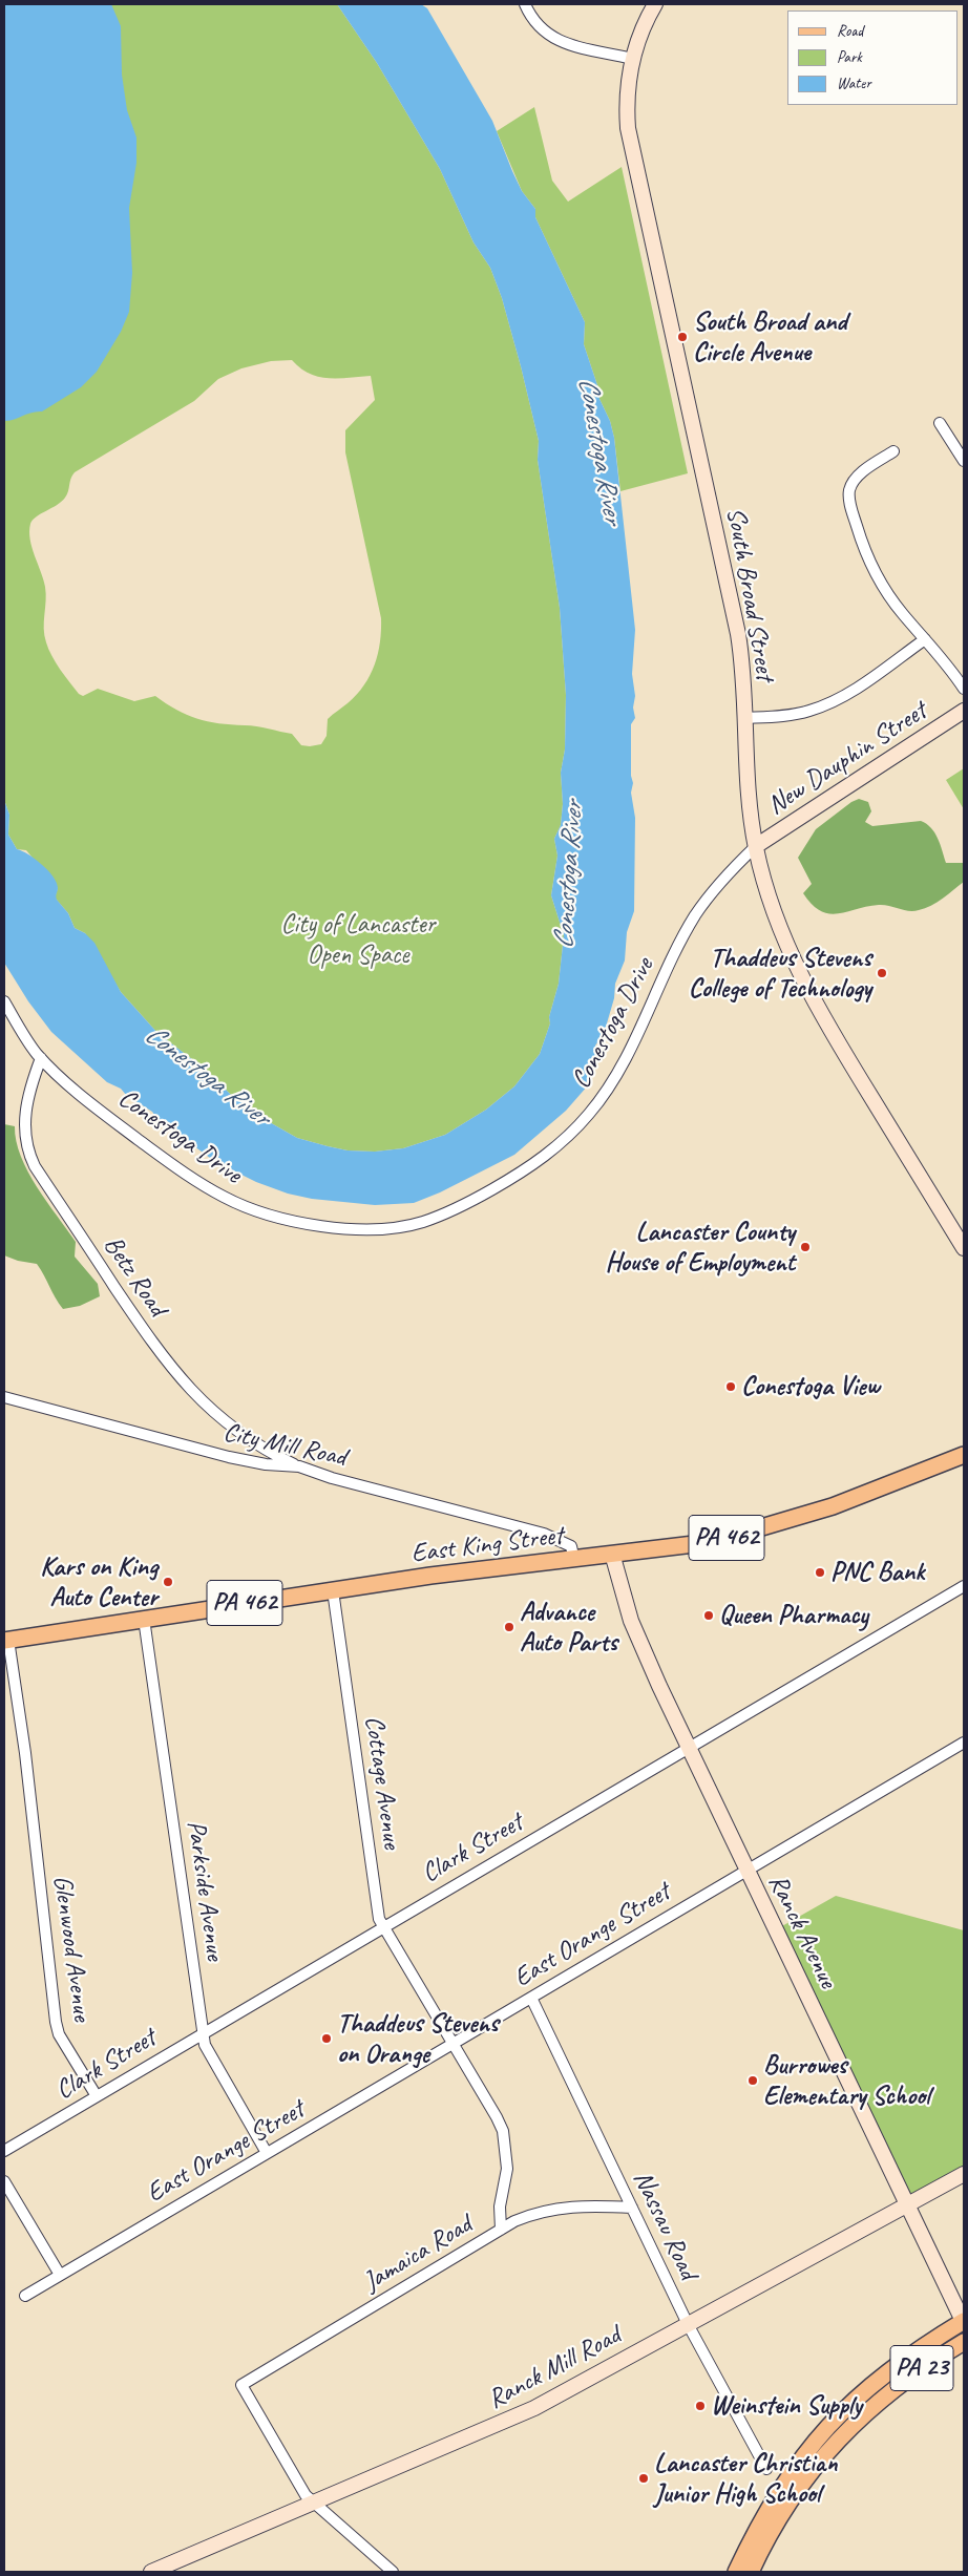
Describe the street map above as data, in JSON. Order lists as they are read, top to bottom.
{
  "streets": {
    "main road": ["PA 462", "East King Street", "PA 23"],
    "street": [
      "South Broad Street",
      "New Dauphin Street",
      "Conestoga Drive",
      "Betz Road",
      "City Mill Road",
      "Cottage Avenue",
      "Clark Street",
      "Parkside Avenue",
      "Ranck Avenue",
      "East Orange Street",
      "Glenwood Avenue",
      "Nassau Road",
      "Jamaica Road",
      "Ranck Mill Road"
    ]
  },
  "crossings": [
    ["South Broad Street", "New Dauphin Street"],
    ["South Broad Street", "Conestoga Drive"],
    ["New Dauphin Street", "Conestoga Drive"],
    ["Conestoga Drive", "Betz Road"],
    ["Betz Road", "City Mill Road"],
    ["City Mill Road", "East King Street"],
    ["East King Street", "Cottage Avenue"],
    ["East King Street", "Parkside Avenue"],
    ["East King Street", "Ranck Avenue"],
    ["East King Street", "Glenwood Avenue"],
    ["Cottage Avenue", "Clark Street"],
    ["Cottage Avenue", "East Orange Street"],
    ["Cottage Avenue", "Jamaica Road"],
    ["Clark Street", "Parkside Avenue"],
    ["Clark Street", "Ranck Avenue"],
    ["Clark Street", "Glenwood Avenue"],
    ["Parkside Avenue", "East Orange Street"],
    ["Ranck Avenue", "East Orange Street"],
    ["Ranck Avenue", "Ranck Mill Road"],
    ["Ranck Avenue", "PA 23"],
    ["East Orange Street", "Nassau Road"],
    ["Nassau Road", "Jamaica Road"],
    ["Nassau Road", "Ranck Mill Road"],
    ["Jamaica Road", "Ranck Mill Road"]
  ],
  "water": ["Conestoga River"],
  "parks": ["City of Lancaster Open Space"],
  "places": [
    "South Broad and Circle Avenue",
    "Thaddeus Stevens College of Technology",
    "Lancaster County House of Employment",
    "Conestoga View",
    "PNC Bank",
    "Kars on King Auto Center",
    "Queen Pharmacy",
    "Advance Auto Parts",
    "Thaddeus Stevens on Orange",
    "Burrowes Elementary School",
    "Weinstein Supply",
    "Lancaster Christian Junior High School"
  ],
  "legend": ["Road", "Park", "Water"]
}
